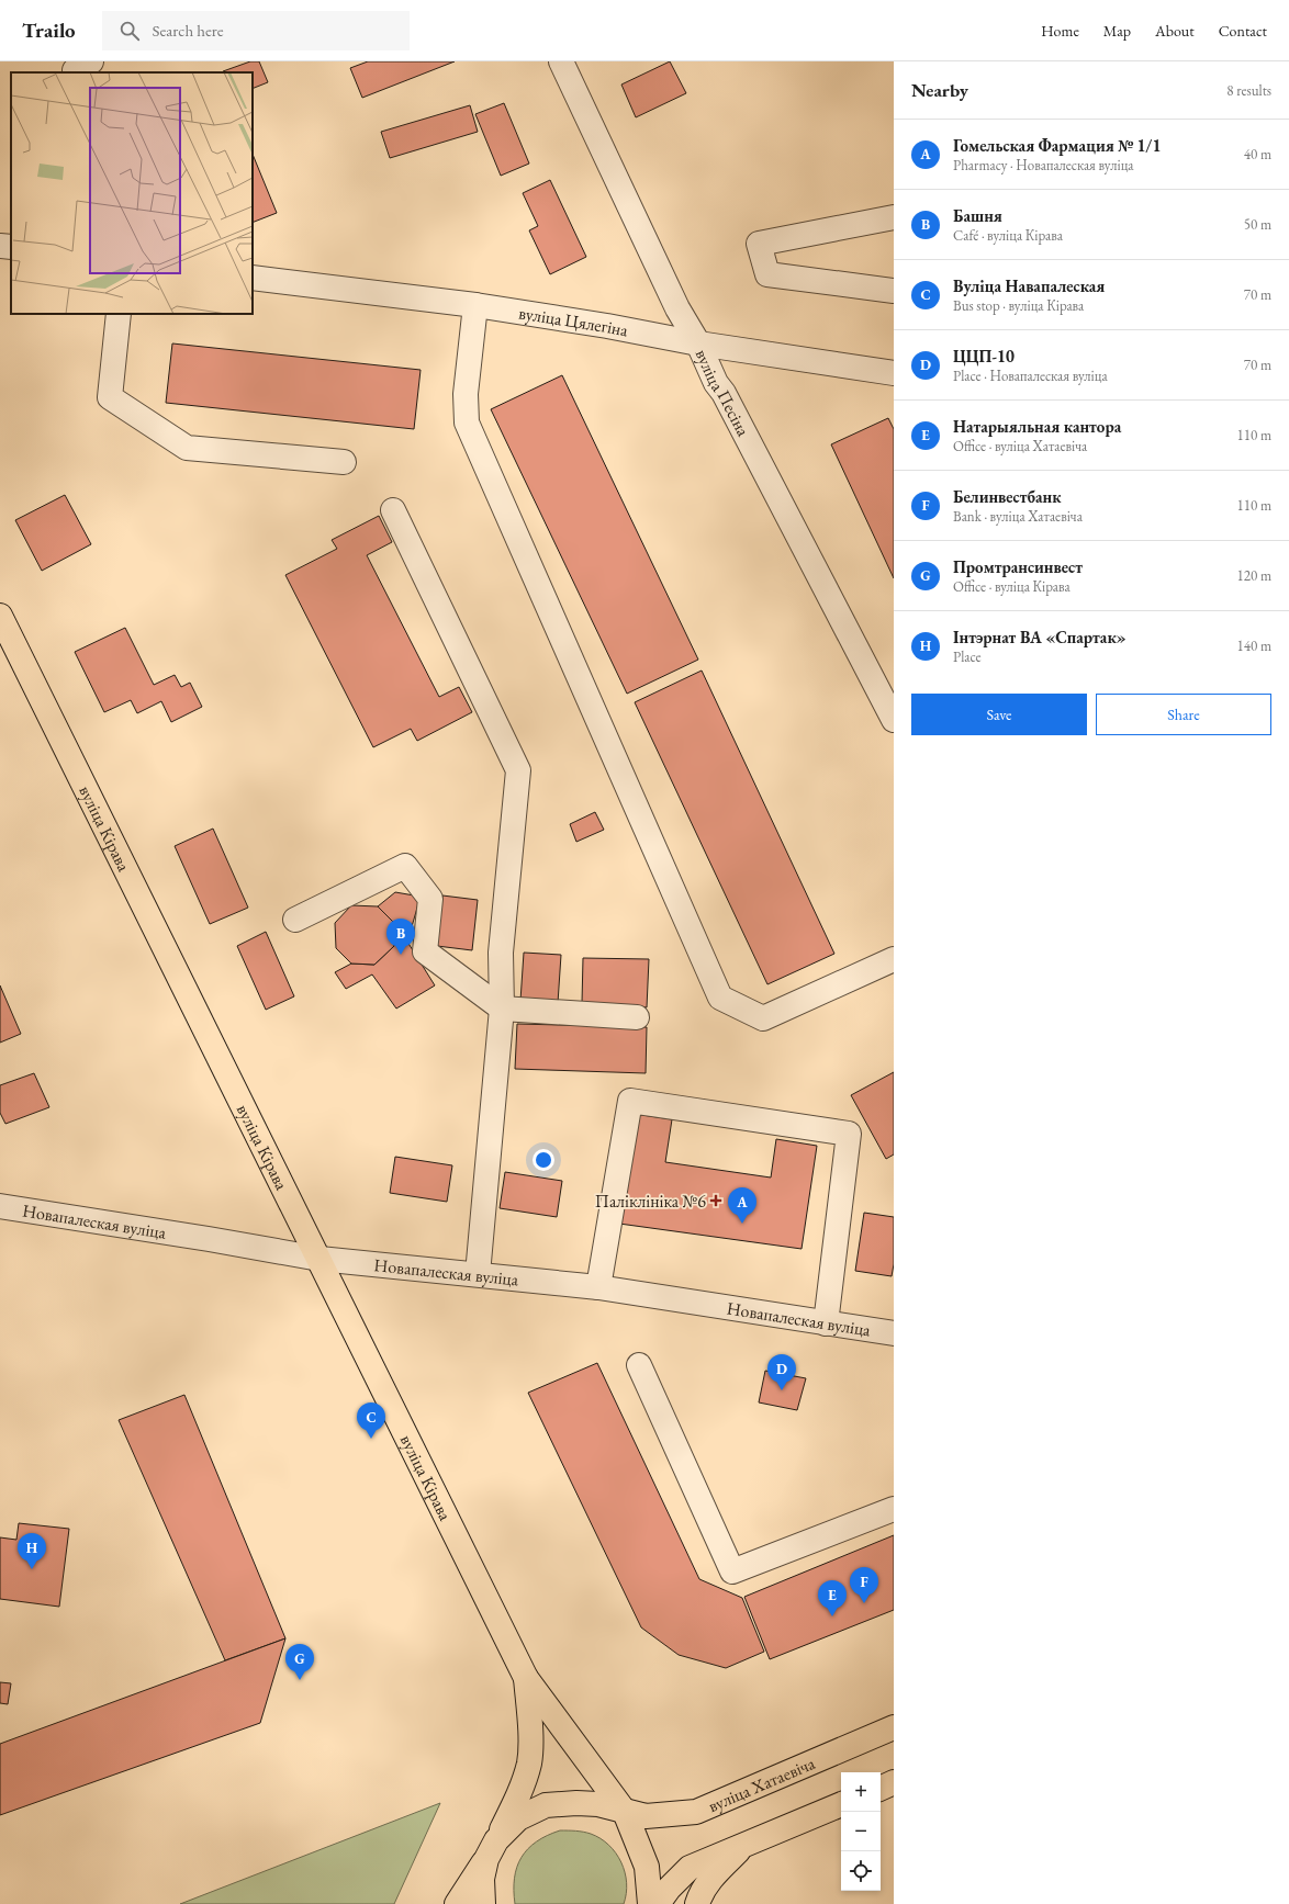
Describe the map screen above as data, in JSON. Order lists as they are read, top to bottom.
{
  "streets": {
    "main road": ["вуліца Кірава", "вуліца Хатаевіча"],
    "street": ["вуліца Цялегіна", "вуліца Песіна", "Новапалеская вуліца"]
  },
  "crossings": [
    ["вуліца Цялегіна", "вуліца Песіна"],
    ["вуліца Кірава", "Новапалеская вуліца"],
    ["вуліца Кірава", "вуліца Хатаевіча"]
  ],
  "places": {
    "health": ["Паліклініка №6"]
  },
  "page": {
    "header": "Trailo",
    "search": "Search here",
    "nav": [
      "Home",
      "Map",
      "About",
      "Contact"
    ],
    "heading": ["Nearby", "8 results"],
    "list": [
      {
        "mark": "A",
        "name": "Гомельская Фармация № 1/1",
        "note": "Pharmacy · Новапалеская вуліца",
        "value": "40 m"
      },
      {
        "mark": "B",
        "name": "Башня",
        "note": "Café · вуліца Кірава",
        "value": "50 m"
      },
      {
        "mark": "C",
        "name": "Вуліца Навапалеская",
        "note": "Bus stop · вуліца Кірава",
        "value": "70 m"
      },
      {
        "mark": "D",
        "name": "ЦЦП-10",
        "note": "Place · Новапалеская вуліца",
        "value": "70 m"
      },
      {
        "mark": "E",
        "name": "Натарыяльная кантора",
        "note": "Office · вуліца Хатаевіча",
        "value": "110 m"
      },
      {
        "mark": "F",
        "name": "Белинвестбанк",
        "note": "Bank · вуліца Хатаевіча",
        "value": "110 m"
      },
      {
        "mark": "G",
        "name": "Промтрансинвест",
        "note": "Office · вуліца Кірава",
        "value": "120 m"
      },
      {
        "mark": "H",
        "name": "Інтэрнат ВА «Спартак»",
        "note": "Place",
        "value": "140 m"
      }
    ],
    "buttons": ["Save", "Share"],
    "pins": [
      "B",
      "A",
      "D",
      "C",
      "H",
      "F",
      "E",
      "G"
    ],
    "map_buttons": ["+", "−"]
  }
}
